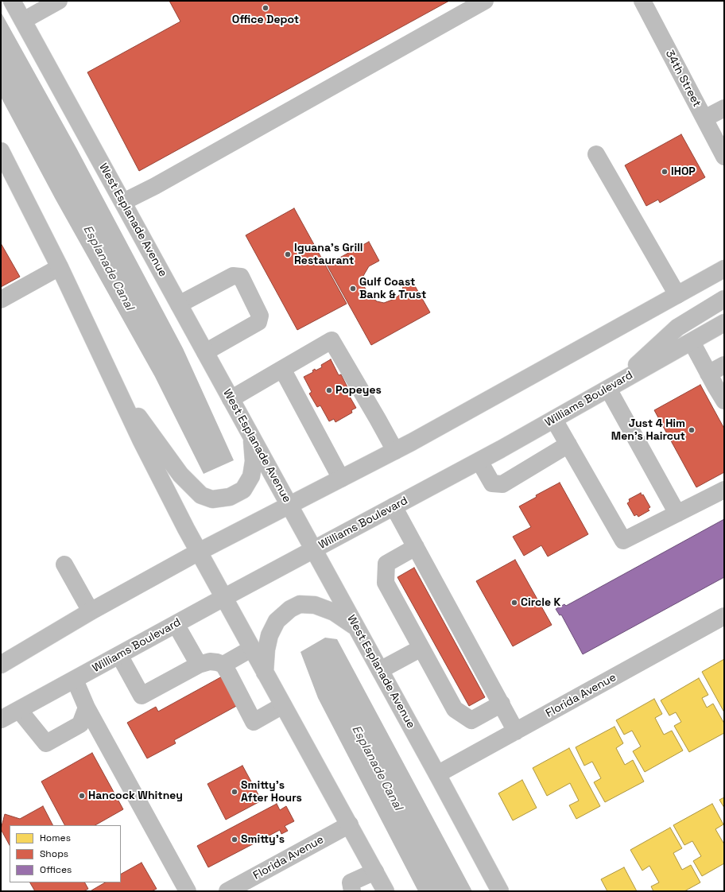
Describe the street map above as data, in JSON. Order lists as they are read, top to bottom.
{
  "streets": {
    "main road": [
      "34th Street",
      "West Esplanade Avenue",
      "Williams Boulevard",
      "Florida Avenue"
    ]
  },
  "crossings": [
    ["West Esplanade Avenue", "Williams Boulevard"],
    ["West Esplanade Avenue", "Florida Avenue"]
  ],
  "water": ["Esplanade Canal"],
  "places": [
    "Office Depot",
    "IHOP",
    "Iguana's Grill Restaurant",
    "Gulf Coast Bank & Trust",
    "Popeyes",
    "Just 4 Him Men's Haircut",
    "Circle K",
    "Smitty's After Hours",
    "Hancock Whitney",
    "Smitty's"
  ],
  "legend": ["Homes", "Shops", "Offices"]
}
